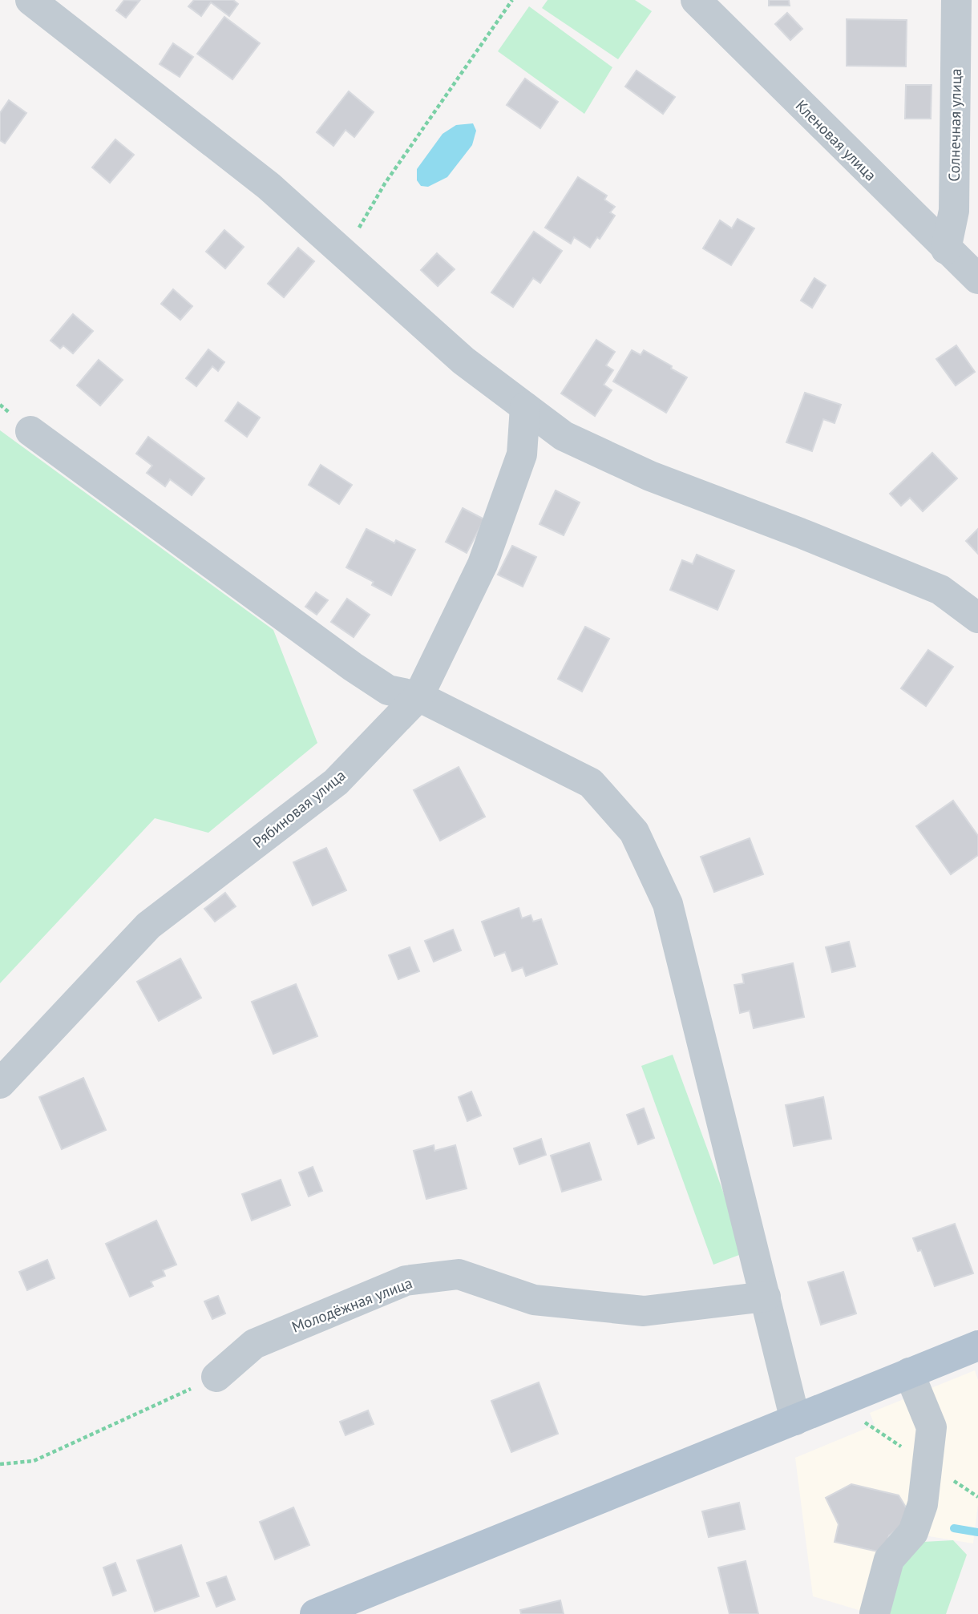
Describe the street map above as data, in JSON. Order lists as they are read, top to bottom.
{
  "streets": {
    "street": [
      "Солнечная улица",
      "Кленовая улица",
      "Рябиновая улица",
      "Молодёжная улица"
    ]
  },
  "crossings": [
    ["Солнечная улица", "Кленовая улица"]
  ]
}
